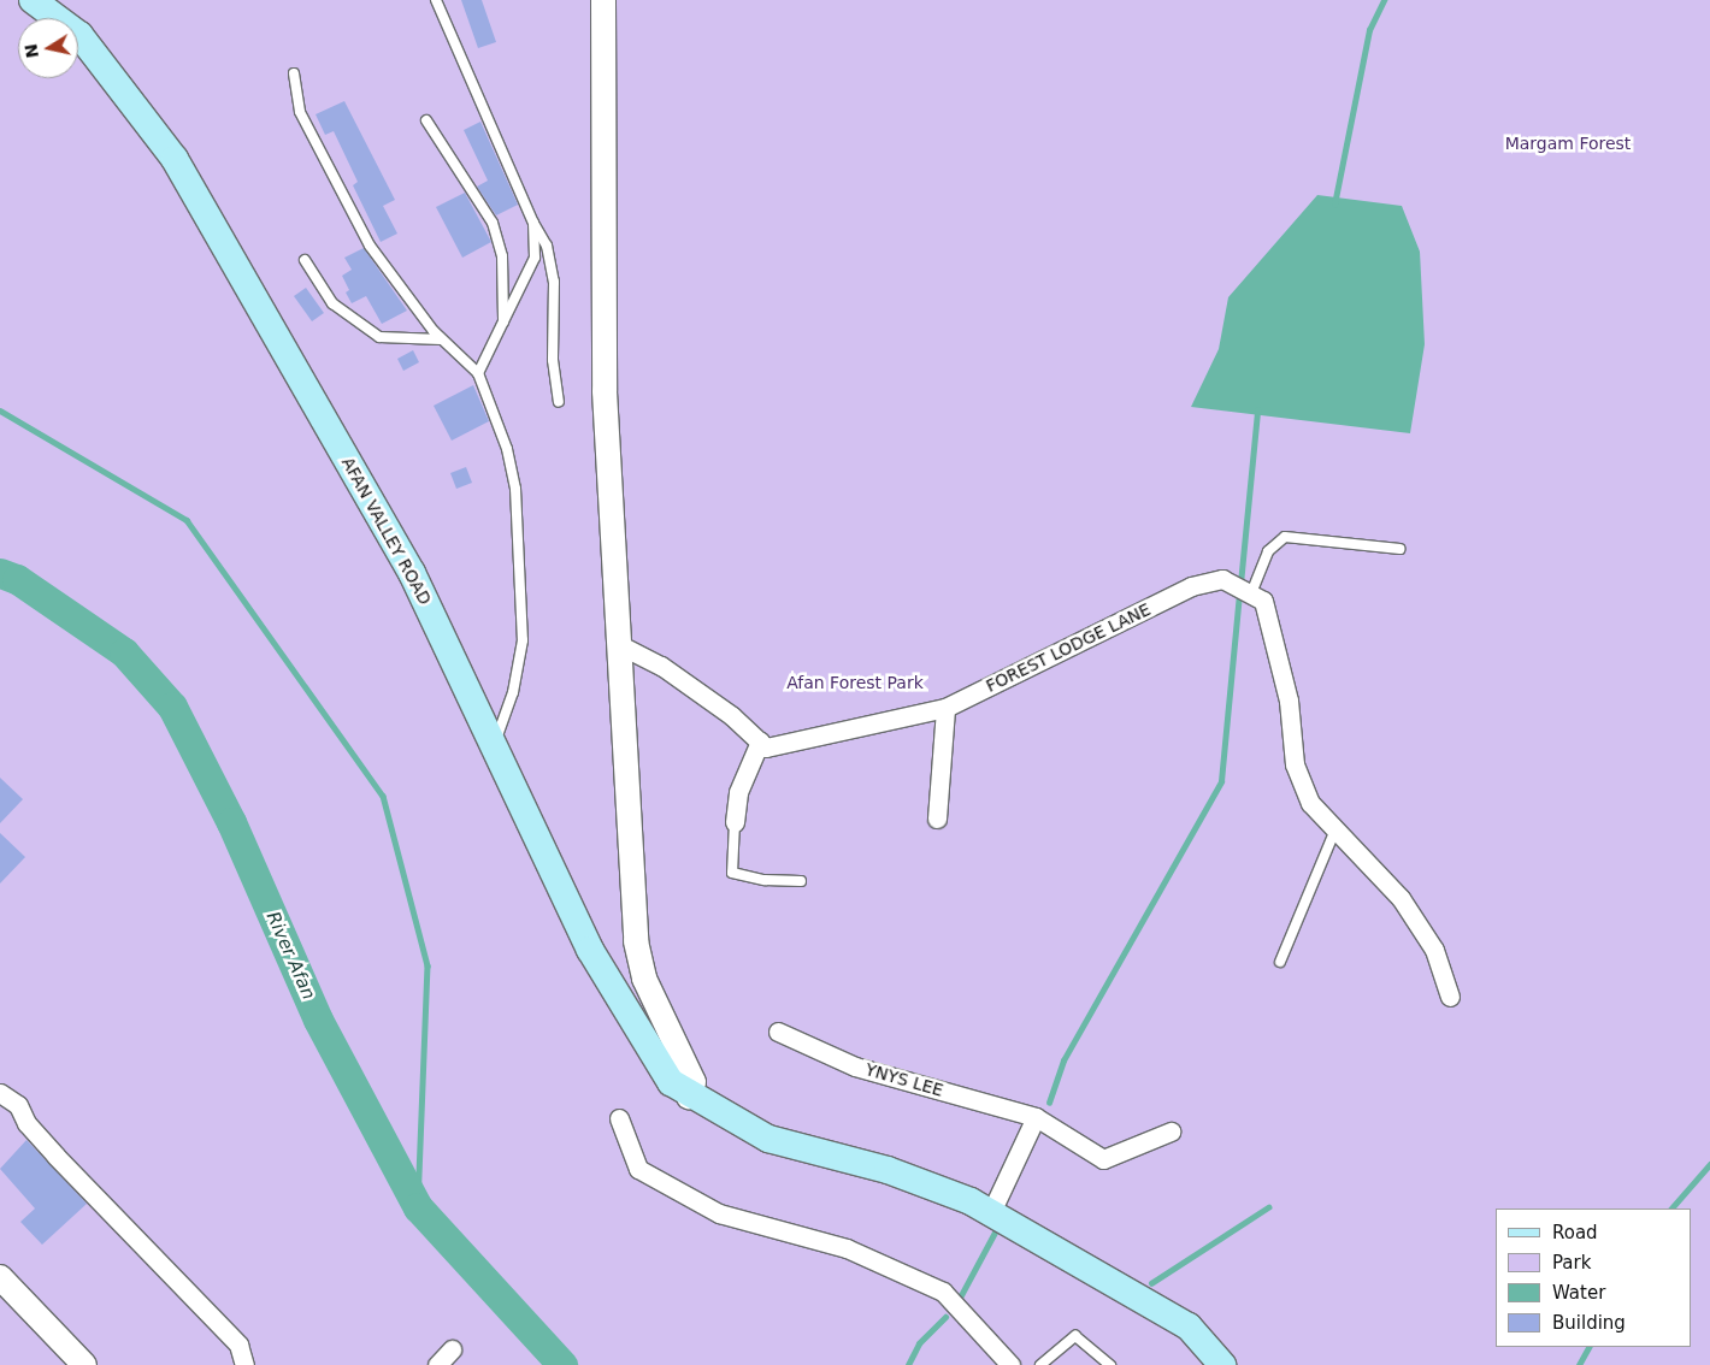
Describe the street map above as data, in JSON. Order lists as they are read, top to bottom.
{
  "streets": {
    "main road": ["AFAN VALLEY ROAD"],
    "street": ["FOREST LODGE LANE", "YNYS LEE"]
  },
  "water": ["River Afan"],
  "parks": ["Margam Forest", "Afan Forest Park"],
  "legend": [
    "Road",
    "Park",
    "Water",
    "Building"
  ],
  "north": "left"
}
